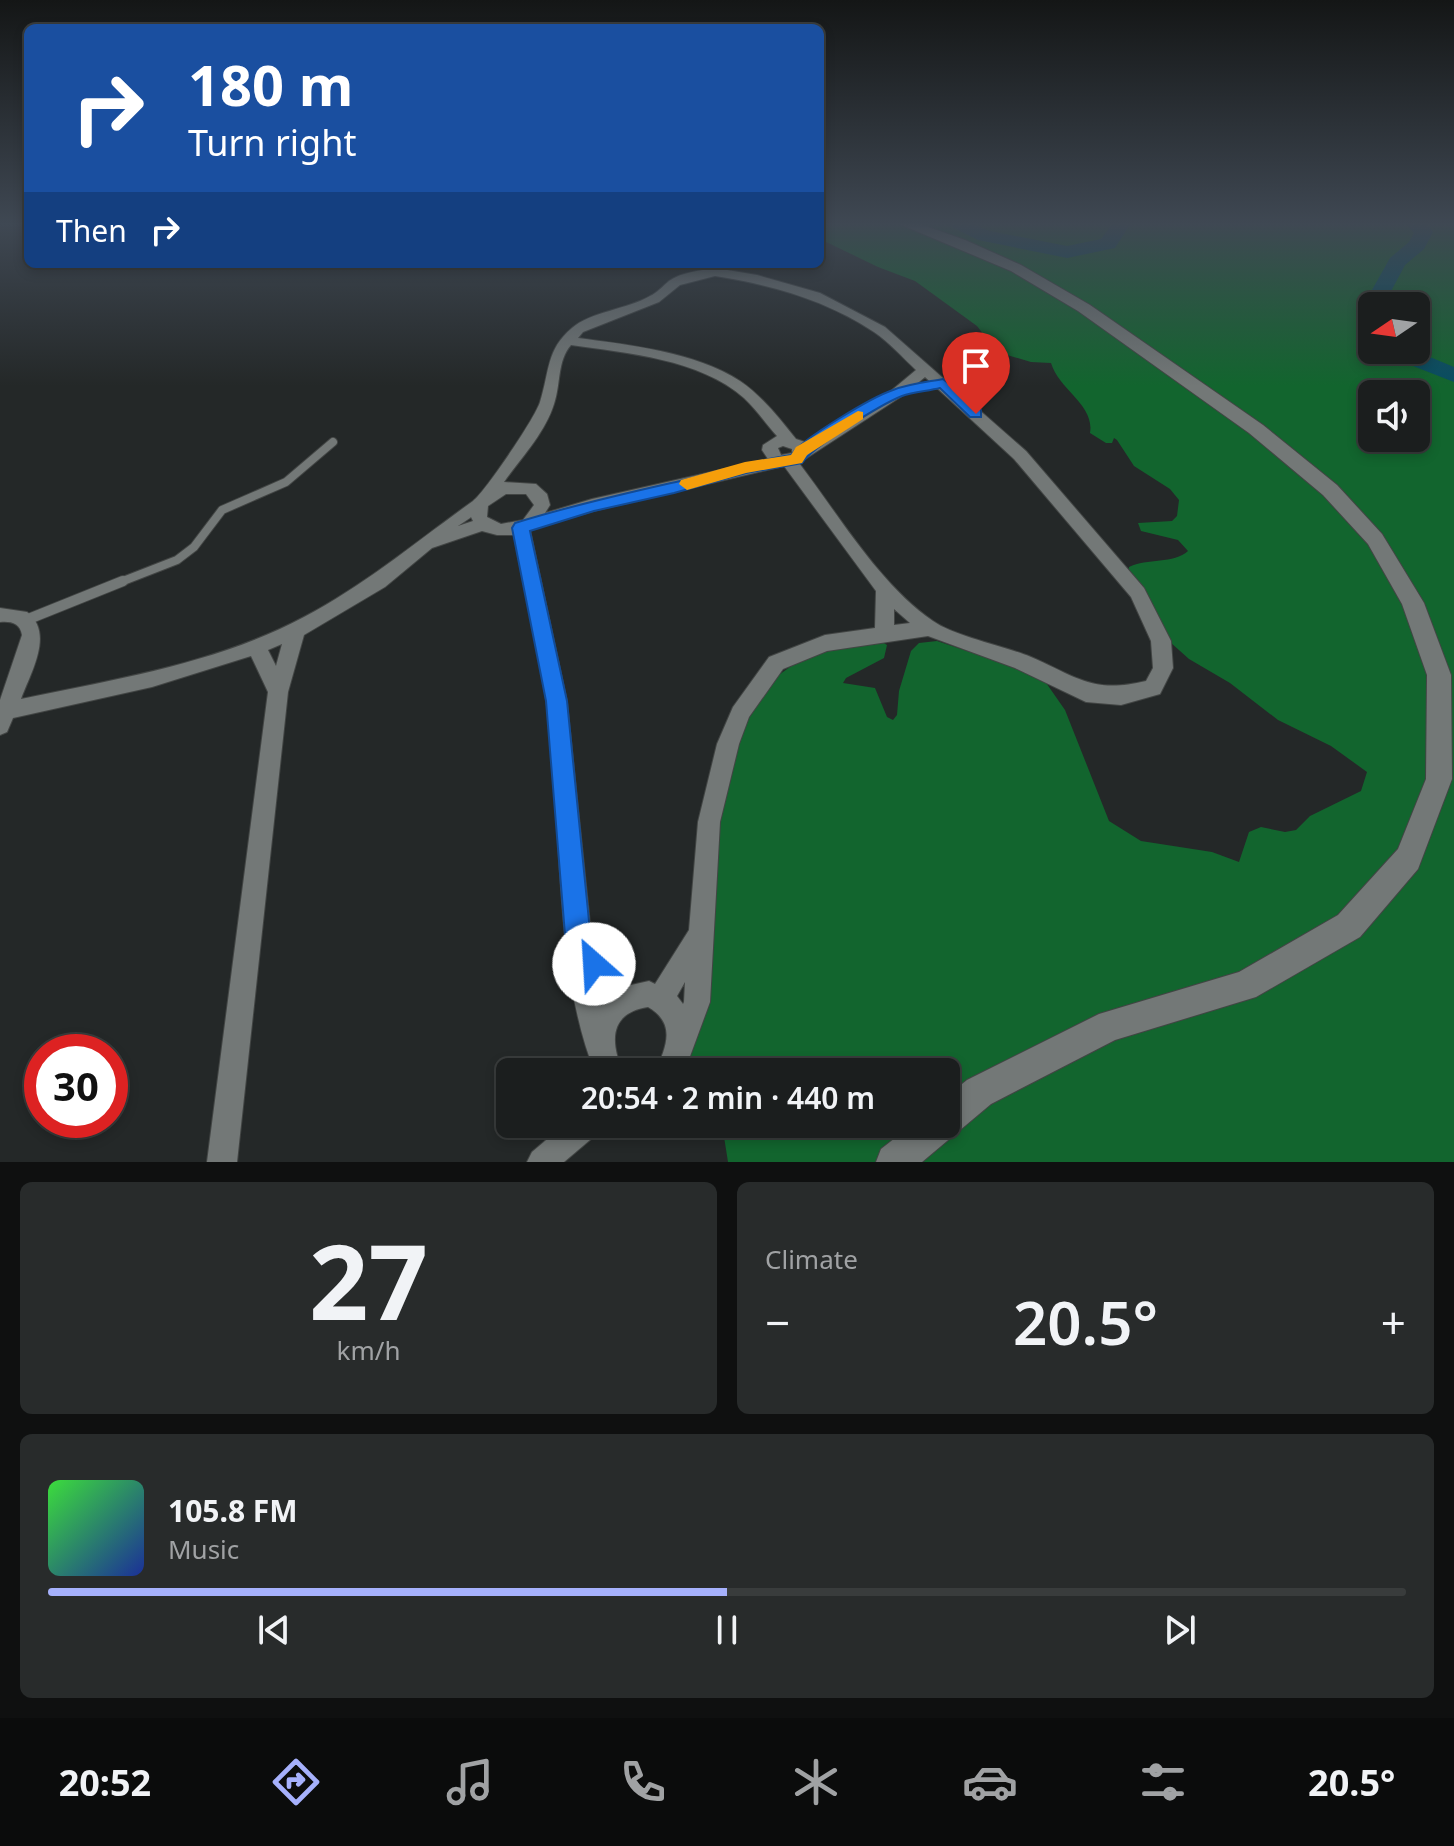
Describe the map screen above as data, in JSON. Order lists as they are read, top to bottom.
{
  "north": "left",
  "page": {
    "turn": ["180 m", "Turn right"],
    "then": "Then",
    "limit": "30",
    "trip": "20:54 · 2 min · 440 m",
    "tile": [
      ["27", "km/h"],
      "Climate"
    ],
    "heat": ["−", "20.5°", "+"],
    "song": ["105.8 FM", "Music"],
    "tabs": ["20:52", "20.5°"]
  }
}
